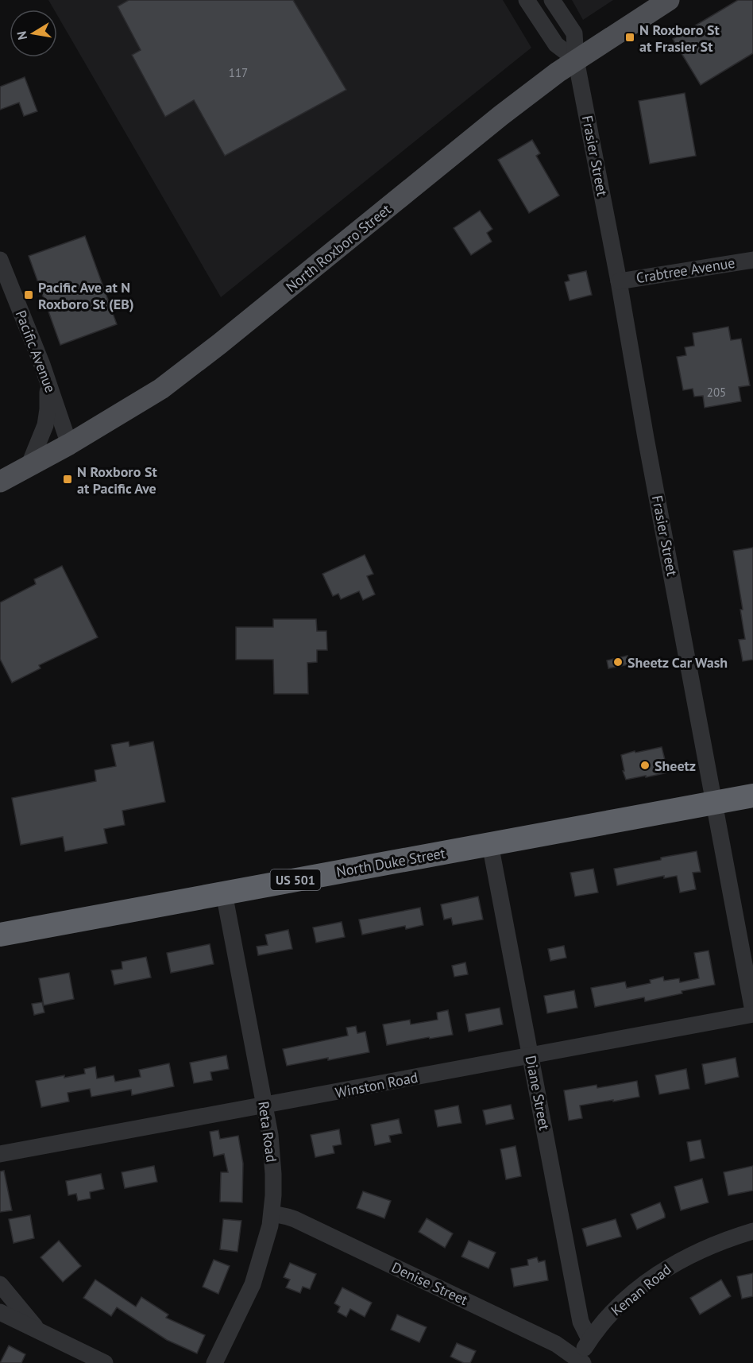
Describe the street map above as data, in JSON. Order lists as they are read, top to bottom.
{
  "streets": {
    "highway": ["North Duke Street", "US 501"],
    "main road": ["North Roxboro Street"],
    "street": [
      "Frasier Street",
      "Crabtree Avenue",
      "Pacific Avenue",
      "Winston Road",
      "Diane Street",
      "Reta Road",
      "Denise Street",
      "Kenan Road"
    ]
  },
  "crossings": [
    ["Frasier Street", "North Roxboro Street"],
    ["Frasier Street", "Crabtree Avenue"],
    ["Frasier Street", "North Duke Street"],
    ["Frasier Street", "Winston Road"],
    ["North Roxboro Street", "Pacific Avenue"],
    ["North Duke Street", "Diane Street"],
    ["North Duke Street", "Reta Road"],
    ["Winston Road", "Diane Street"],
    ["Winston Road", "Reta Road"],
    ["Diane Street", "Kenan Road"],
    ["Reta Road", "Denise Street"],
    ["Denise Street", "Kenan Road"]
  ],
  "places": {
    "transit": ["N Roxboro St at Frasier St", "Pacific Ave at N Roxboro St (EB)", "N Roxboro St at Pacific Ave"],
    "other": ["Sheetz Car Wash", "Sheetz"]
  },
  "house_numbers": ["117", "205"],
  "north": "left"
}
